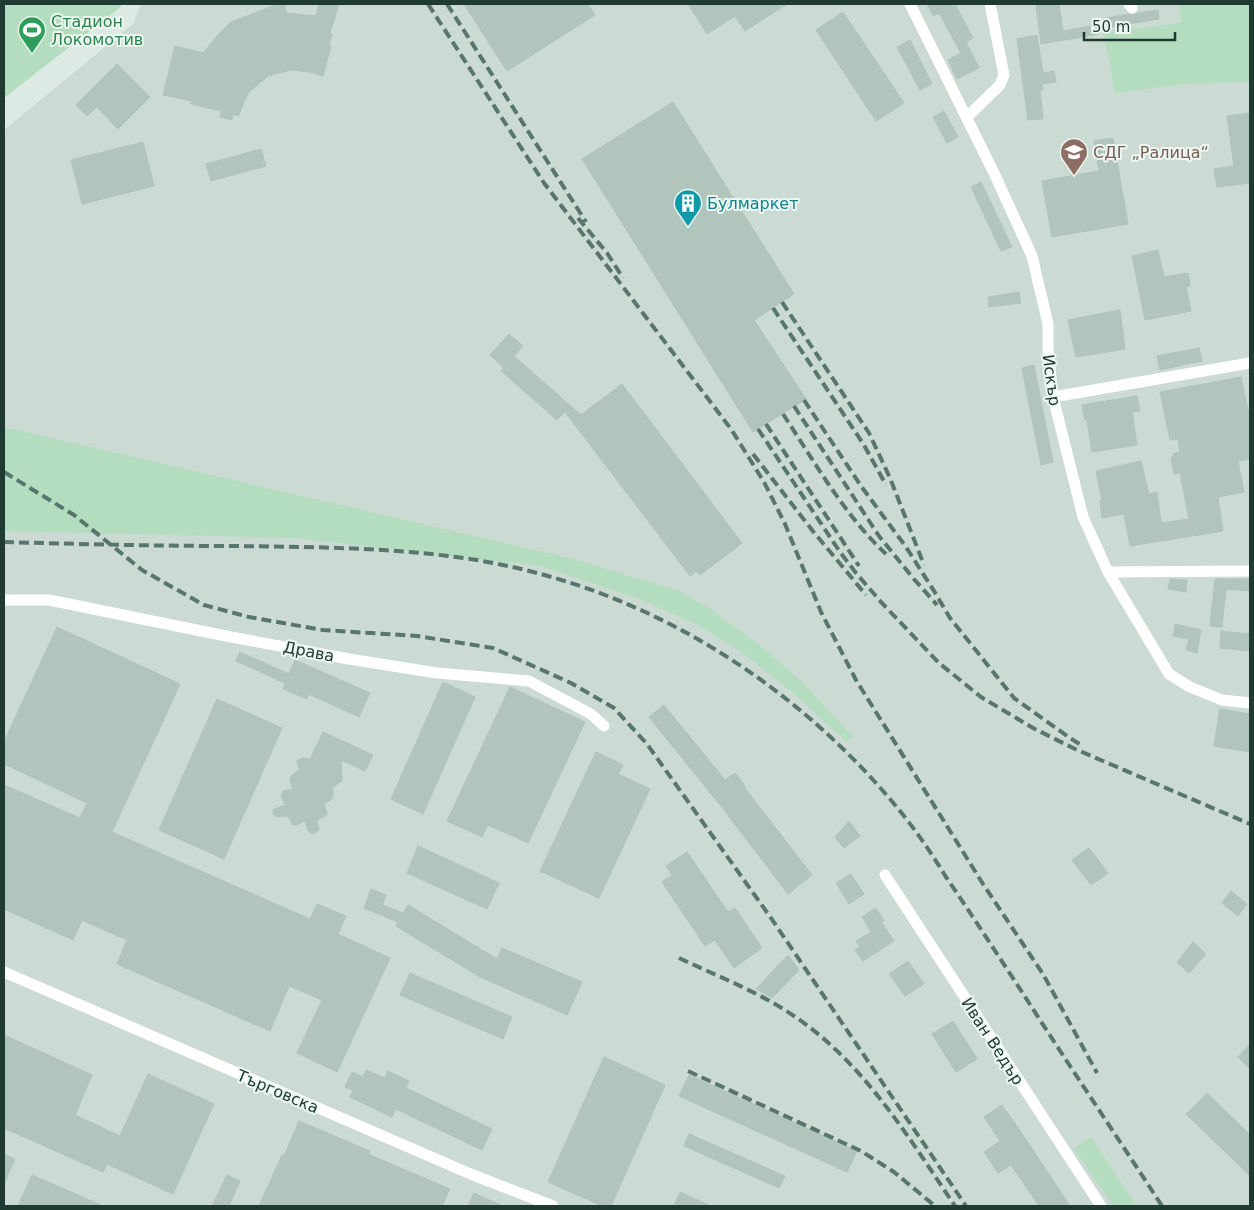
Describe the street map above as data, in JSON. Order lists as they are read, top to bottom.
{
  "streets": {
    "street": [
      "Искър",
      "Драва",
      "Иван Ведър",
      "Търговска"
    ]
  },
  "places": {
    "sports": ["Стадион Локомотив"],
    "school or university": ["СДГ „Ралица“"],
    "building": ["Булмаркет"]
  },
  "scale_bar": "50 m"
}
